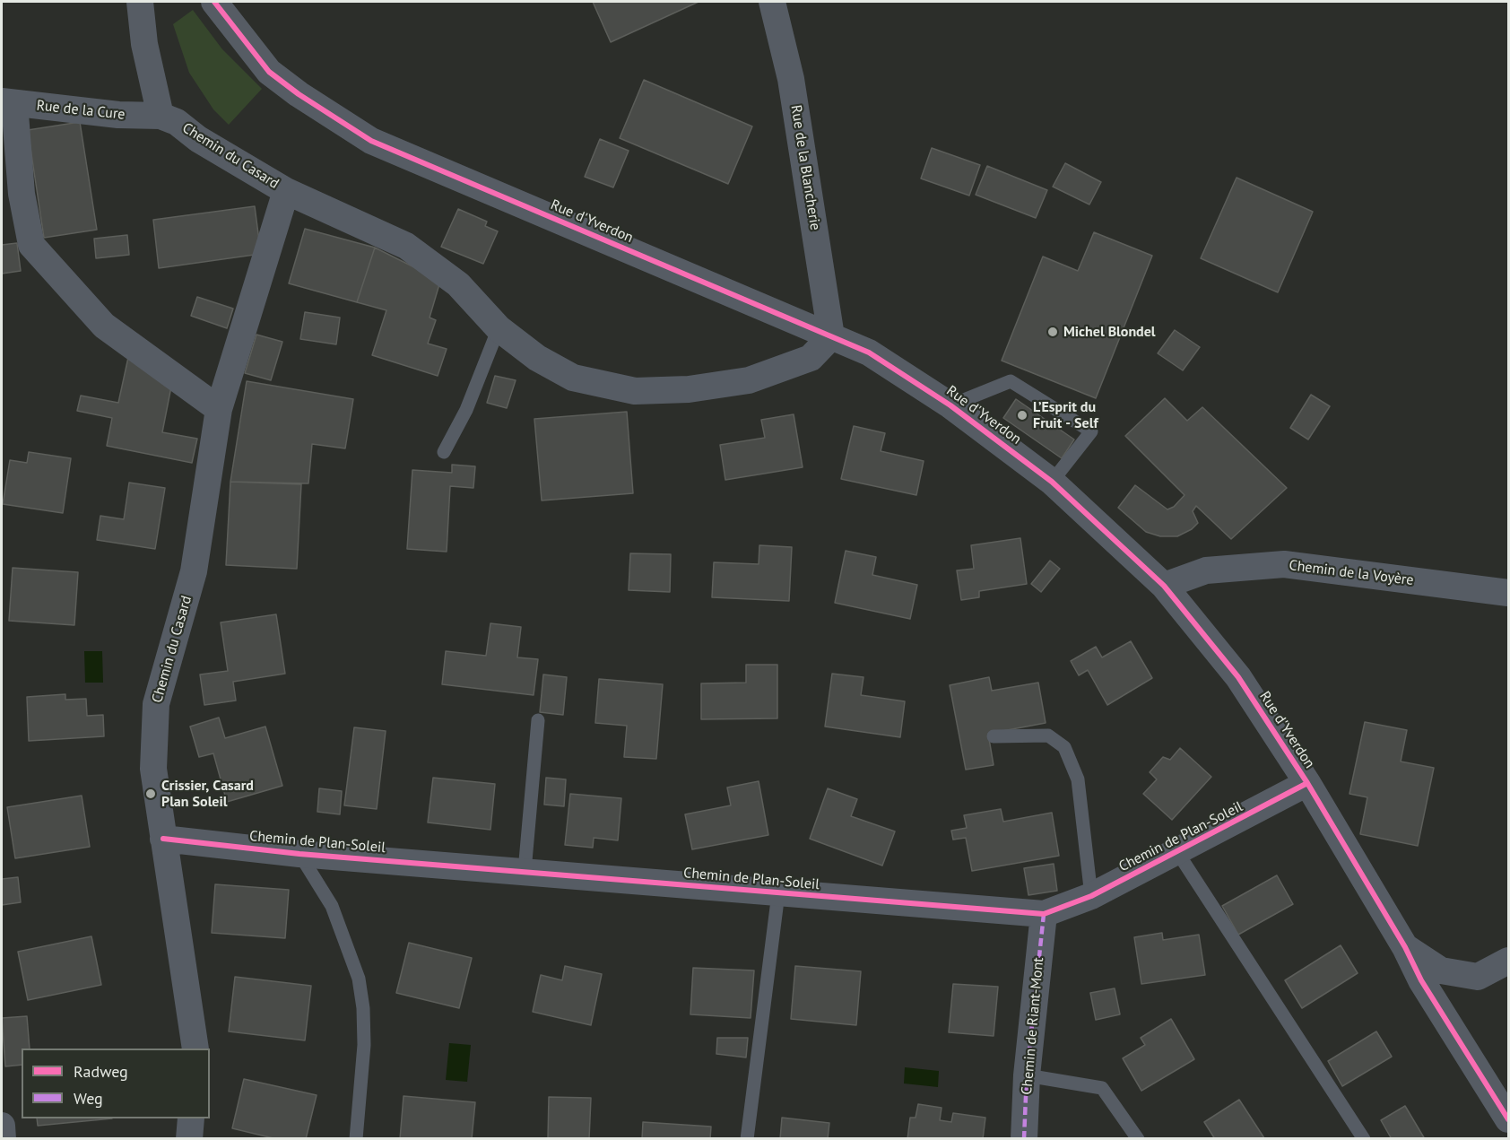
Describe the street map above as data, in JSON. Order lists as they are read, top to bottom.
{
  "streets": {
    "street": [
      "Rue de la Cure",
      "Chemin du Casard",
      "Rue de la Blancherie",
      "Rue d'Yverdon",
      "Chemin de la Voyère",
      "Chemin de Plan-Soleil",
      "Chemin de Riant-Mont"
    ]
  },
  "crossings": [
    ["Rue de la Cure", "Chemin du Casard"],
    ["Chemin du Casard", "Chemin de Plan-Soleil"],
    ["Rue de la Blancherie", "Rue d'Yverdon"],
    ["Rue d'Yverdon", "Chemin de la Voyère"],
    ["Rue d'Yverdon", "Chemin de Plan-Soleil"],
    ["Chemin de Plan-Soleil", "Chemin de Riant-Mont"]
  ],
  "places": ["Michel Blondel", "L’Esprit du Fruit - Self", "Crissier, Casard Plan Soleil"],
  "legend": ["Radweg", "Weg"]
}
